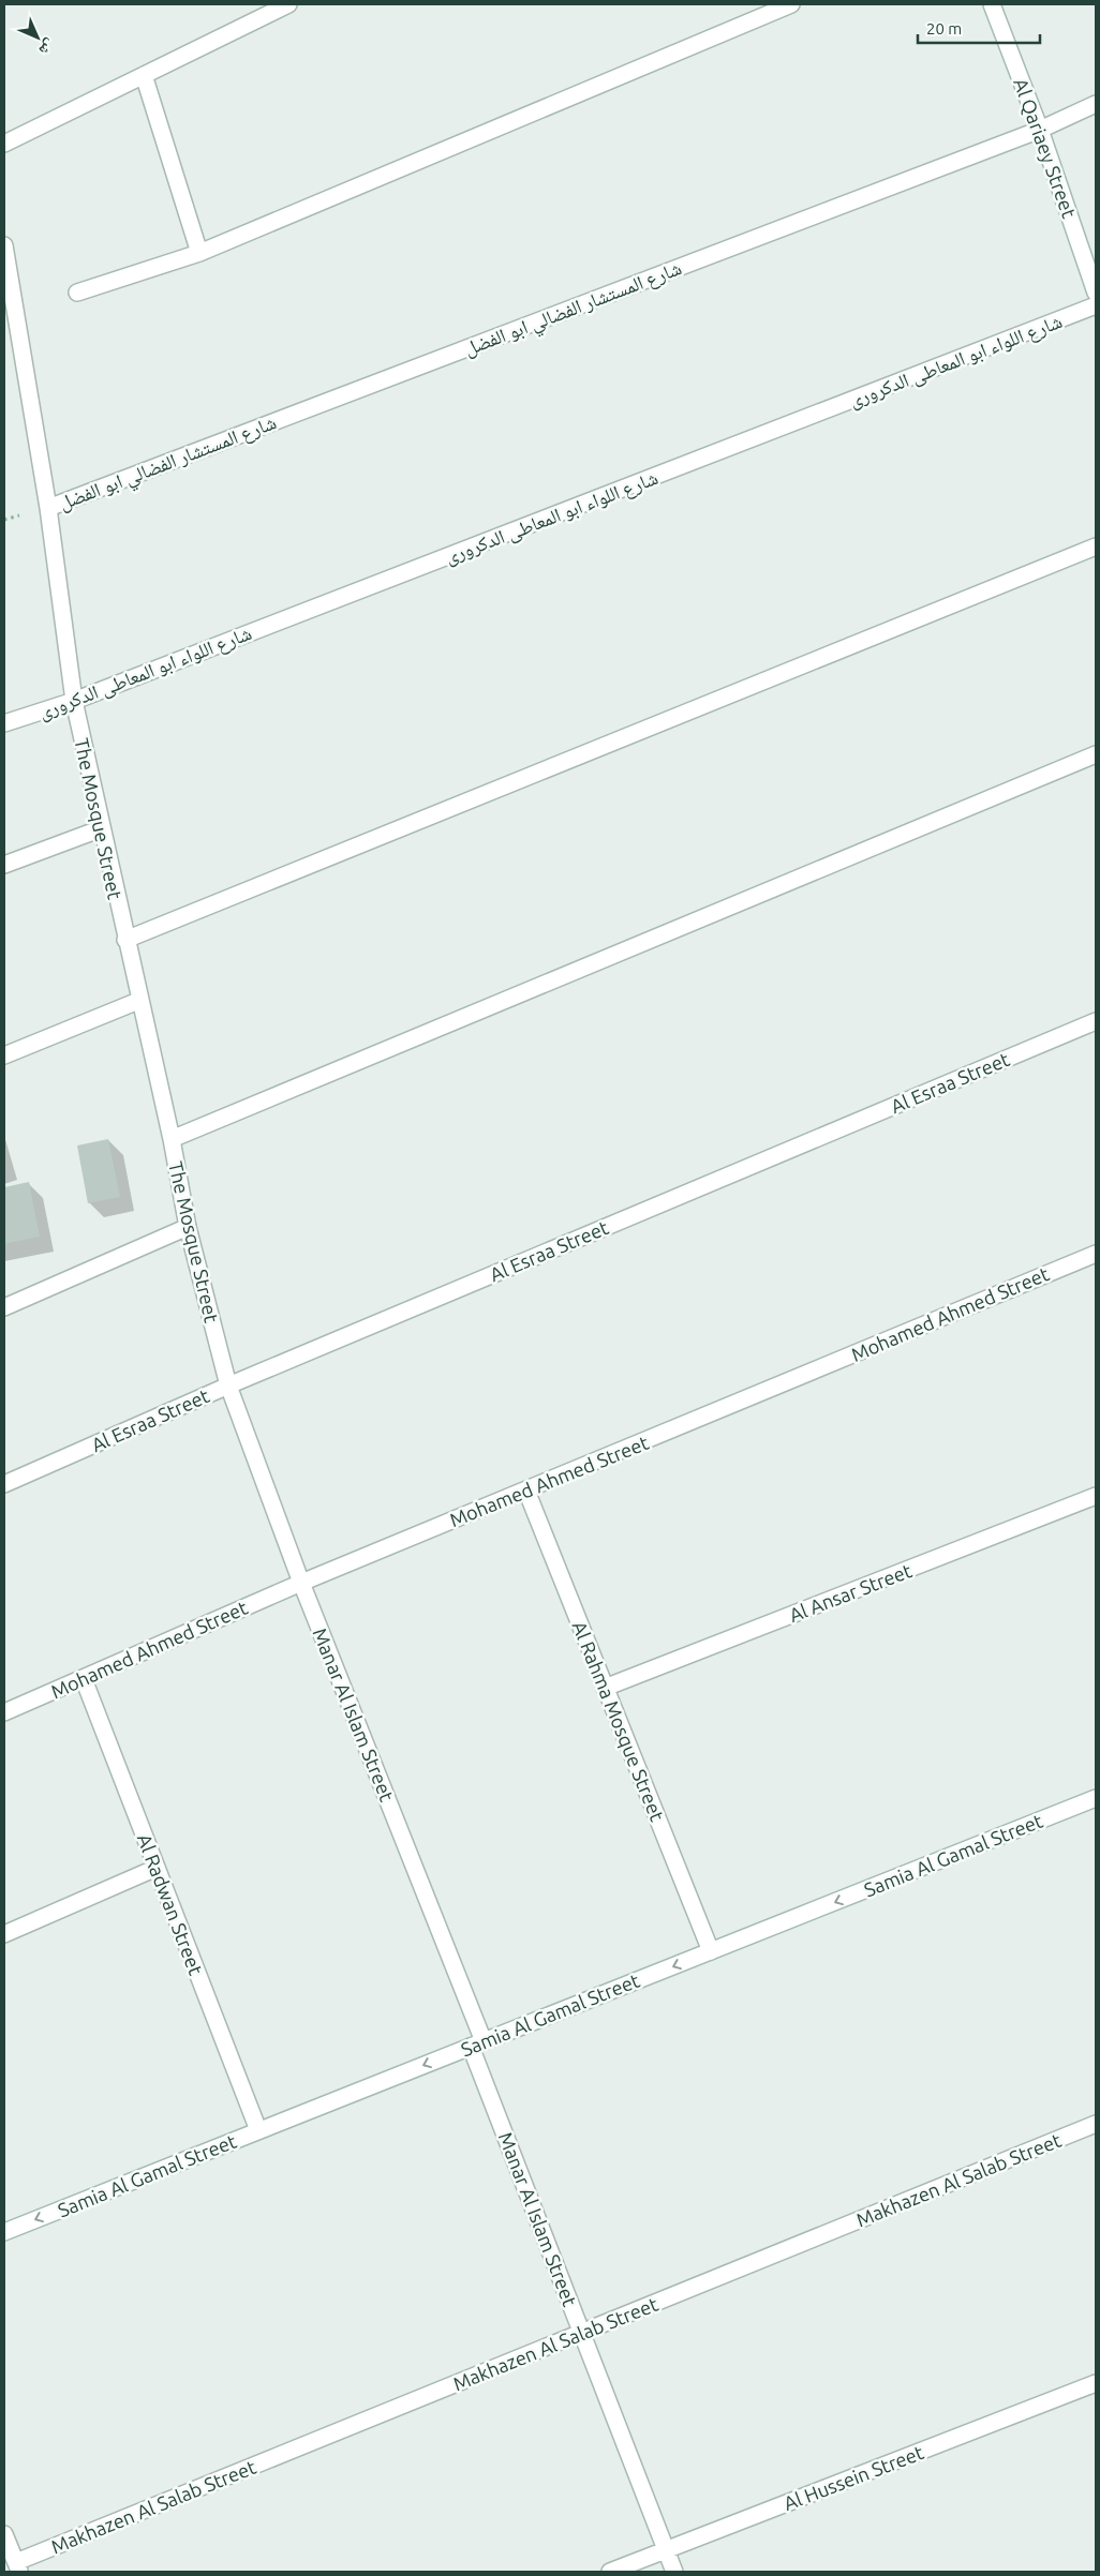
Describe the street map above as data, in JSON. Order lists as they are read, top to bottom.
{
  "streets": {
    "street": [
      "Al Qariaey Street",
      "شارع المستشار الفضالي ابو الفضل",
      "شارع اللواء ابو المعاطى الدكرورى",
      "The Mosque Street",
      "Al Esraa Street",
      "Mohamed Ahmed Street",
      "Al Ansar Street",
      "Manar Al Islam Street",
      "Al Rahma Mosque Street",
      "Samia Al Gamal Street",
      "Al Radwan Street",
      "Makhazen Al Salab Street",
      "Al Hussein Street"
    ]
  },
  "crossings": [
    ["Al Qariaey Street", "شارع المستشار الفضالي ابو الفضل"],
    ["شارع المستشار الفضالي ابو الفضل", "The Mosque Street"],
    ["شارع اللواء ابو المعاطى الدكرورى", "The Mosque Street"],
    ["The Mosque Street", "Al Esraa Street"],
    ["The Mosque Street", "Manar Al Islam Street"],
    ["Al Esraa Street", "Manar Al Islam Street"],
    ["Mohamed Ahmed Street", "Manar Al Islam Street"],
    ["Mohamed Ahmed Street", "Al Rahma Mosque Street"],
    ["Mohamed Ahmed Street", "Al Radwan Street"],
    ["Al Ansar Street", "Al Rahma Mosque Street"],
    ["Manar Al Islam Street", "Samia Al Gamal Street"],
    ["Manar Al Islam Street", "Makhazen Al Salab Street"],
    ["Manar Al Islam Street", "Al Hussein Street"],
    ["Al Rahma Mosque Street", "Samia Al Gamal Street"],
    ["Samia Al Gamal Street", "Al Radwan Street"]
  ],
  "one_way": ["Samia Al Gamal Street"],
  "scale_bar": "20 m",
  "north": "bottom right"
}
